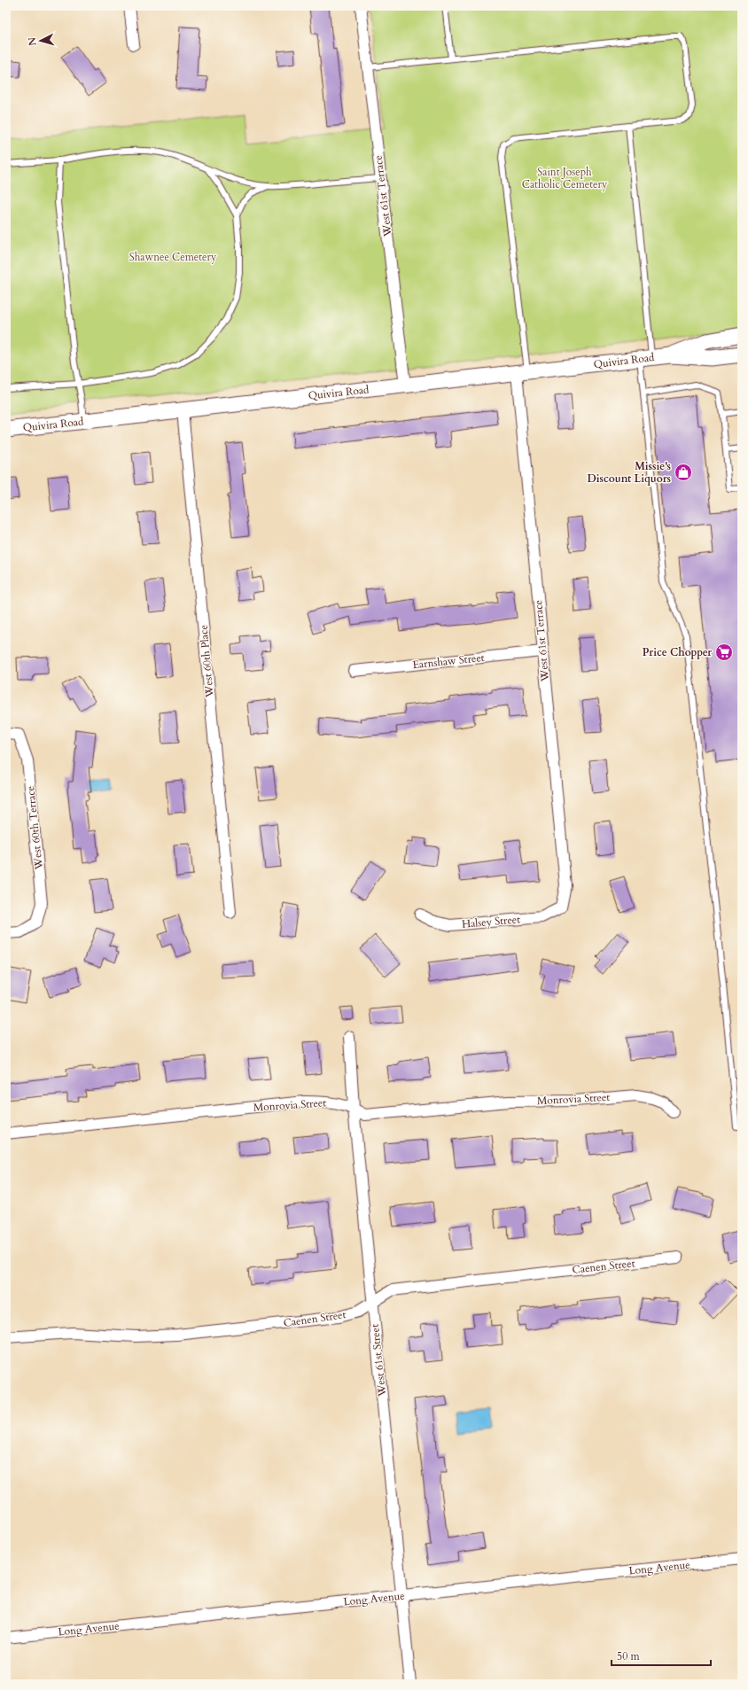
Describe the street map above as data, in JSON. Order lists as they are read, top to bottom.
{
  "streets": {
    "main road": ["Quivira Road"],
    "street": [
      "West 61st Terrace",
      "West 60th Place",
      "Earnshaw Street",
      "West 60th Terrace",
      "Halsey Street",
      "Monrovia Street",
      "Caenen Street",
      "West 61st Street",
      "Long Avenue"
    ]
  },
  "crossings": [
    ["West 61st Terrace", "Quivira Road"],
    ["West 61st Terrace", "Earnshaw Street"],
    ["West 61st Terrace", "Halsey Street"],
    ["Quivira Road", "West 60th Place"],
    ["Monrovia Street", "West 61st Street"],
    ["Caenen Street", "West 61st Street"],
    ["West 61st Street", "Long Avenue"]
  ],
  "parks": ["Saint Joseph Catholic Cemetery", "Shawnee Cemetery"],
  "places": {
    "shop": ["Missie's Discount Liquors"],
    "supermarket": ["Price Chopper"]
  },
  "scale_bar": "50 m",
  "north": "left"
}
